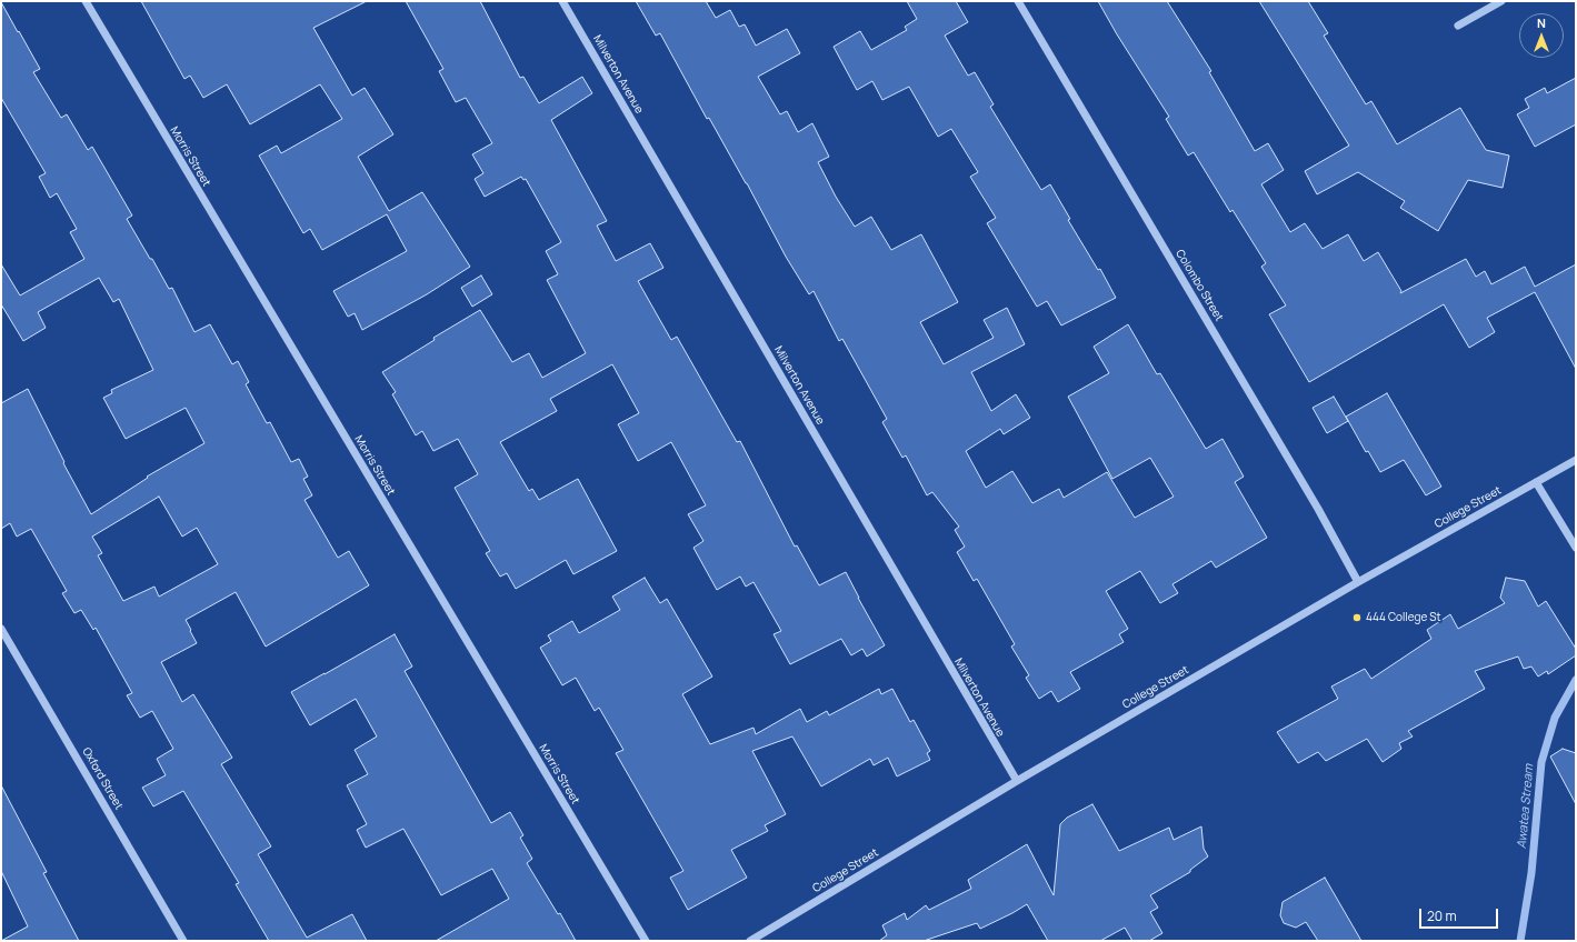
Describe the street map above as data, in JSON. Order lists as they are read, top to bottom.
{
  "streets": {
    "street": [
      "Milverton Avenue",
      "Morris Street",
      "Colombo Street",
      "College Street",
      "Oxford Street"
    ]
  },
  "crossings": [
    ["Milverton Avenue", "College Street"],
    ["Colombo Street", "College Street"]
  ],
  "water": ["Awatea Stream"],
  "places": ["444 College St"],
  "scale_bar": "20 m",
  "north": "top"
}
